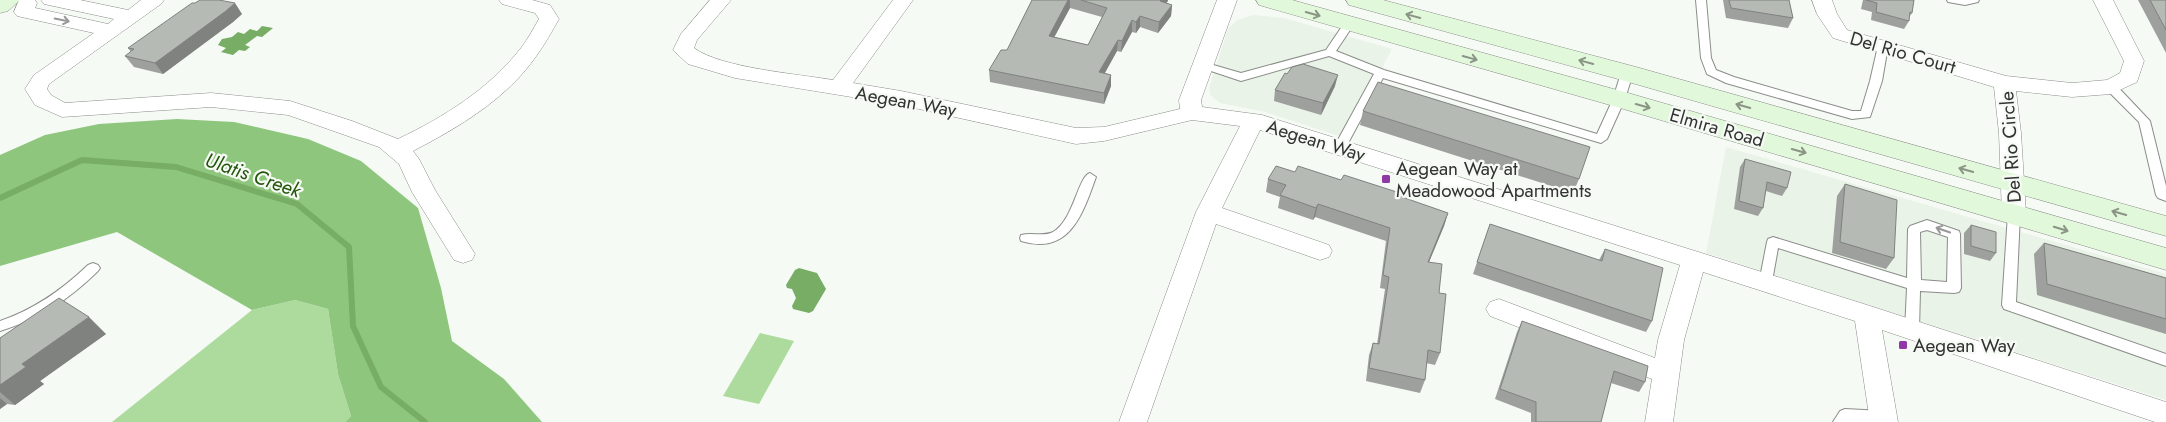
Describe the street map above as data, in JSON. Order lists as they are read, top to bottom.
{
  "streets": {
    "main road": ["Elmira Road"],
    "street": ["Del Rio Court", "Aegean Way", "Del Rio Circle"]
  },
  "crossings": [
    ["Del Rio Court", "Del Rio Circle"],
    ["Elmira Road", "Del Rio Circle"]
  ],
  "water": ["Ulatis Creek"],
  "places": {
    "transit": ["Aegean Way at Meadowood Apartments", "Aegean Way"]
  }
}
